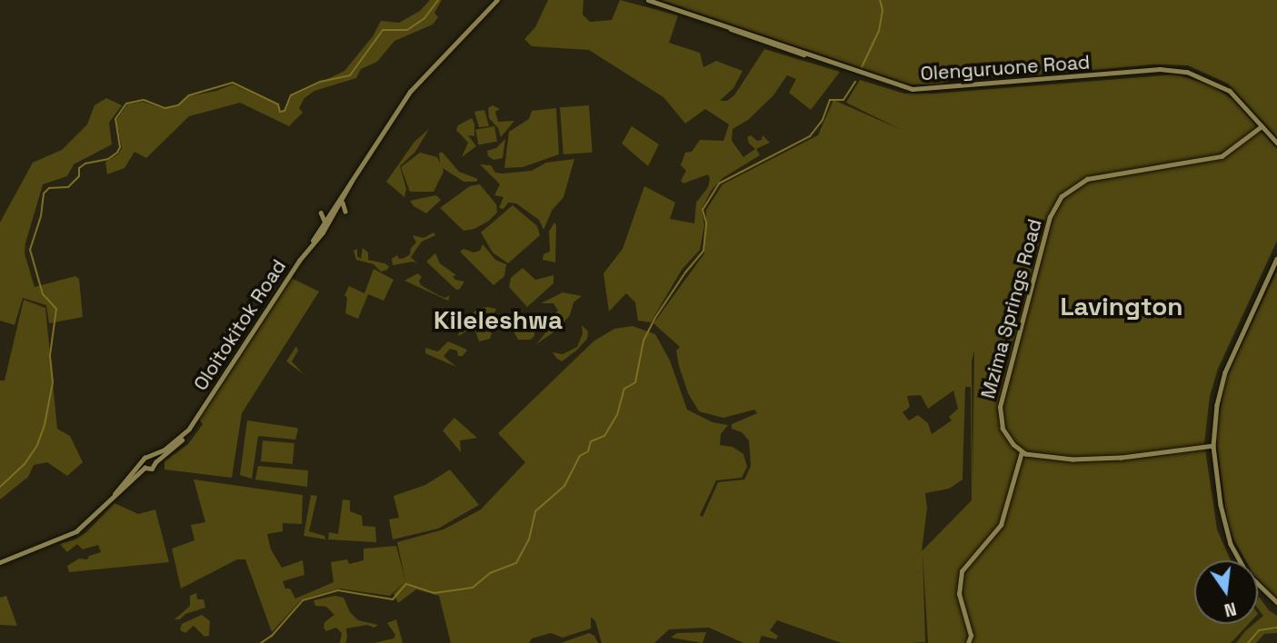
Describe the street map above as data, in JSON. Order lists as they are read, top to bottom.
{
  "streets": {
    "street": ["Olenguruone Road", "Mzima Springs Road", "Oloitokitok Road"]
  },
  "crossings": [
    ["Olenguruone Road", "Mzima Springs Road"]
  ],
  "districts": ["Lavington", "Kileleshwa"],
  "north": "bottom"
}
